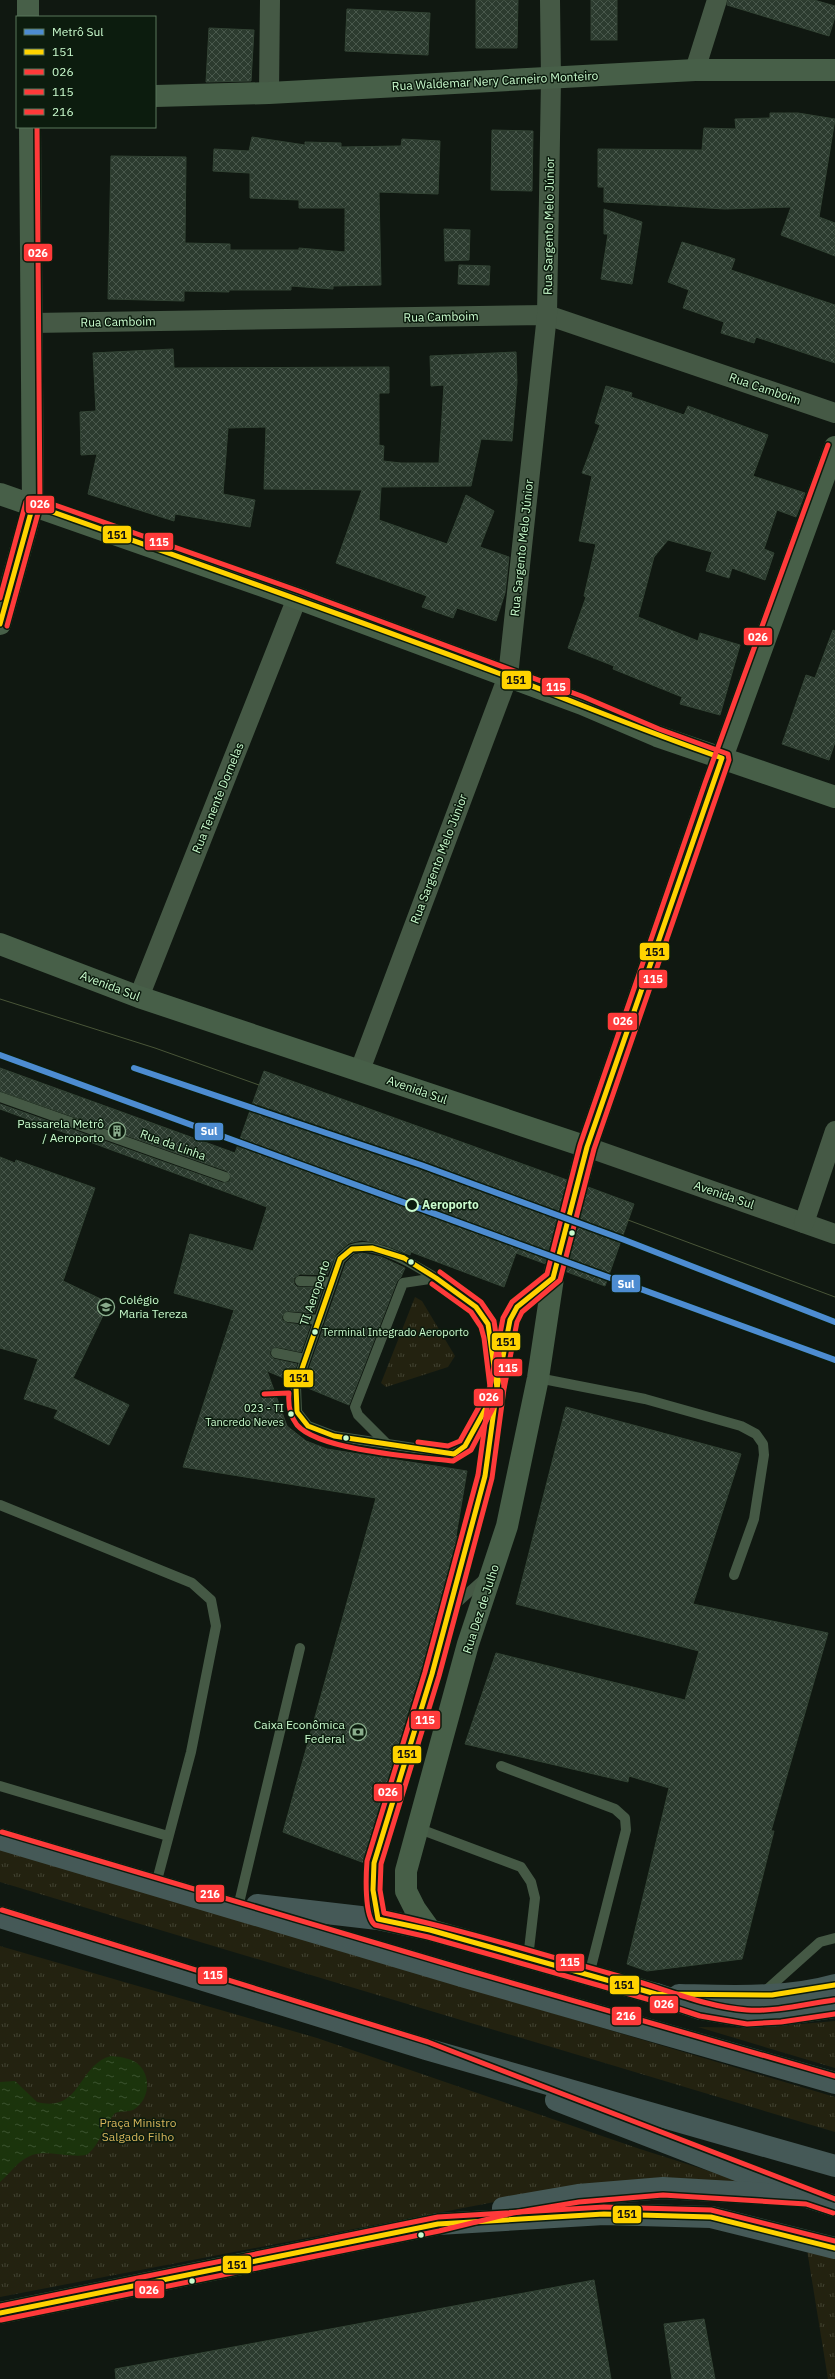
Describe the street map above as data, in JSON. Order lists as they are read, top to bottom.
{
  "streets": {
    "street": [
      "Rua Waldemar Nery Carneiro Monteiro",
      "Rua Sargento Melo Júnior",
      "Rua Camboim",
      "Rua Tenente Dornelas",
      "Avenida Sul",
      "Rua Dez de Julho"
    ],
    "lane": ["Rua da Linha", "TI Aeroporto"]
  },
  "crossings": [
    ["Rua Waldemar Nery Carneiro Monteiro", "Rua Sargento Melo Júnior"],
    ["Rua Sargento Melo Júnior", "Rua Camboim"],
    ["Rua Sargento Melo Júnior", "Avenida Sul"],
    ["Rua Tenente Dornelas", "Avenida Sul"]
  ],
  "parks": ["Praça Ministro Salgado Filho"],
  "places": {
    "building": ["Passarela Metrô / Aeroporto"],
    "other": ["Aeroporto", "Terminal Integrado Aeroporto", "023 - TI Tancredo Neves"],
    "school or university": ["Colégio Maria Tereza"],
    "bank": ["Caixa Econômica Federal"]
  },
  "lines": [
    "transit line 026",
    "transit line 115",
    "transit line 151",
    "metro line Sul",
    "transit line 216"
  ],
  "legend": [
    "Metrô Sul",
    "151",
    "026",
    "115",
    "216"
  ]
}
